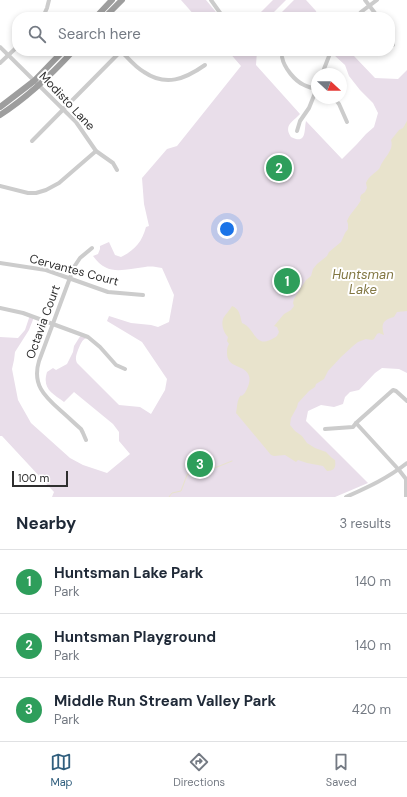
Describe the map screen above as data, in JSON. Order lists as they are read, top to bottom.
{
  "streets": {
    "street": ["Modisto Lane", "Cervantes Court", "Octavia Court"]
  },
  "crossings": [
    ["Cervantes Court", "Octavia Court"]
  ],
  "water": ["Huntsman Lake"],
  "scale_bar": "100 m",
  "north": "right",
  "page": {
    "search": "Search here",
    "pins": ["2", "1", "3"],
    "scale": "100 m",
    "heading": ["Nearby", "3 results"],
    "list": [
      {
        "mark": "1",
        "name": "Huntsman Lake Park",
        "note": "Park",
        "value": "140 m"
      },
      {
        "mark": "2",
        "name": "Huntsman Playground",
        "note": "Park",
        "value": "140 m"
      },
      {
        "mark": "3",
        "name": "Middle Run Stream Valley Park",
        "note": "Park",
        "value": "420 m"
      }
    ],
    "nav": ["Map", "Directions", "Saved"]
  }
}
